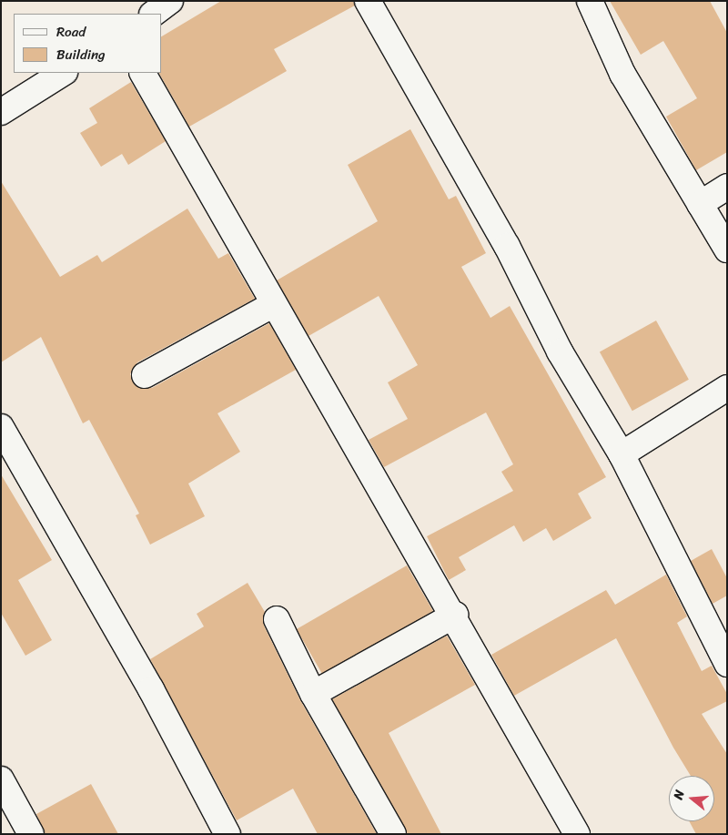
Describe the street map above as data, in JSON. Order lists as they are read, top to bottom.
{
  "legend": ["Road", "Building"],
  "north": "left"
}
